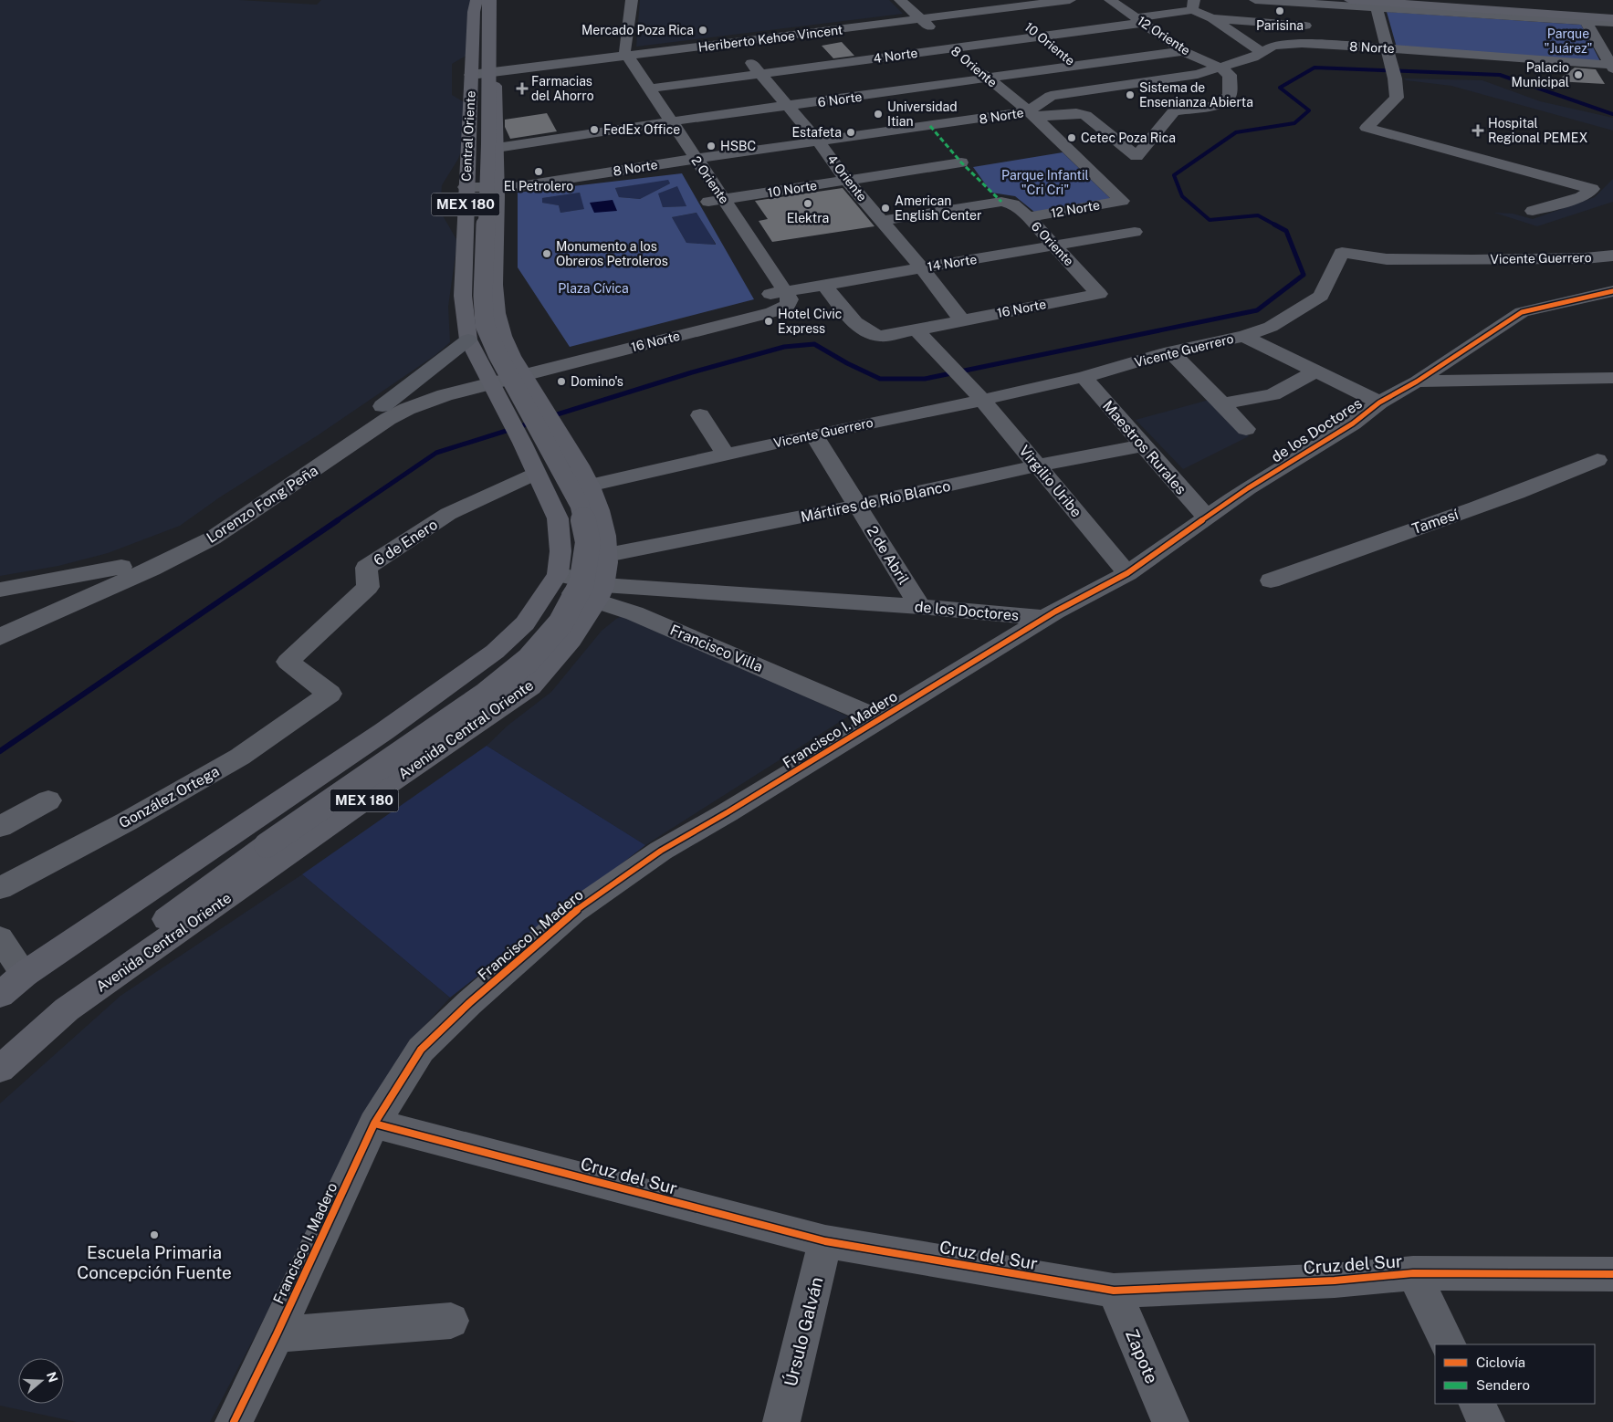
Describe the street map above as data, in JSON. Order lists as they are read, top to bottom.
{
  "streets": {
    "main road": ["Central Oriente", "MEX 180", "Avenida Central Oriente"],
    "street": [
      "12 Oriente",
      "Heriberto Kehoe Vincent",
      "10 Oriente",
      "8 Norte",
      "4 Norte",
      "8 Oriente",
      "6 Norte",
      "4 Oriente",
      "2 Oriente",
      "10 Norte",
      "12 Norte",
      "6 Oriente",
      "Vicente Guerrero",
      "14 Norte",
      "16 Norte",
      "de los Doctores",
      "Maestros Rurales",
      "Virgilio Uribe",
      "Mártires de Río Blanco",
      "Lorenzo Fong Peña",
      "Tamesí",
      "6 de Enero",
      "2 de Abril",
      "Francisco Villa",
      "Francisco I. Madero",
      "González Ortega",
      "Cruz del Sur",
      "Úrsulo Galván",
      "Zapote"
    ]
  },
  "crossings": [
    ["12 Oriente", "8 Norte"],
    ["12 Oriente", "4 Norte"],
    ["12 Oriente", "6 Norte"],
    ["Heriberto Kehoe Vincent", "10 Oriente"],
    ["Heriberto Kehoe Vincent", "8 Oriente"],
    ["Heriberto Kehoe Vincent", "Central Oriente"],
    ["Heriberto Kehoe Vincent", "4 Oriente"],
    ["Heriberto Kehoe Vincent", "2 Oriente"],
    ["10 Oriente", "8 Norte"],
    ["10 Oriente", "4 Norte"],
    ["10 Oriente", "6 Norte"],
    ["8 Norte", "8 Oriente"],
    ["8 Norte", "Central Oriente"],
    ["8 Norte", "4 Oriente"],
    ["8 Norte", "2 Oriente"],
    ["8 Norte", "10 Norte"],
    ["4 Norte", "8 Oriente"],
    ["4 Norte", "4 Oriente"],
    ["4 Norte", "2 Oriente"],
    ["8 Oriente", "6 Norte"],
    ["8 Oriente", "12 Norte"],
    ["6 Norte", "Central Oriente"],
    ["6 Norte", "4 Oriente"],
    ["6 Norte", "2 Oriente"],
    ["Central Oriente", "MEX 180"],
    ["Central Oriente", "16 Norte"],
    ["Central Oriente", "Lorenzo Fong Peña"],
    ["Central Oriente", "6 de Enero"],
    ["Central Oriente", "Avenida Central Oriente"],
    ["4 Oriente", "10 Norte"],
    ["4 Oriente", "6 Oriente"],
    ["4 Oriente", "14 Norte"],
    ["4 Oriente", "16 Norte"],
    ["2 Oriente", "10 Norte"],
    ["2 Oriente", "14 Norte"],
    ["2 Oriente", "16 Norte"],
    ["MEX 180", "6 de Enero"],
    ["MEX 180", "Francisco Villa"],
    ["12 Norte", "6 Oriente"],
    ["6 Oriente", "14 Norte"],
    ["6 Oriente", "16 Norte"],
    ["Vicente Guerrero", "Maestros Rurales"],
    ["Vicente Guerrero", "Virgilio Uribe"],
    ["Vicente Guerrero", "2 de Abril"],
    ["Vicente Guerrero", "Avenida Central Oriente"],
    ["14 Norte", "16 Norte"],
    ["16 Norte", "Lorenzo Fong Peña"],
    ["de los Doctores", "Maestros Rurales"],
    ["de los Doctores", "Virgilio Uribe"],
    ["de los Doctores", "2 de Abril"],
    ["de los Doctores", "Francisco Villa"],
    ["de los Doctores", "Avenida Central Oriente"],
    ["de los Doctores", "Francisco I. Madero"],
    ["Maestros Rurales", "Mártires de Río Blanco"],
    ["Virgilio Uribe", "Mártires de Río Blanco"],
    ["Mártires de Río Blanco", "2 de Abril"],
    ["Mártires de Río Blanco", "Avenida Central Oriente"],
    ["6 de Enero", "González Ortega"],
    ["Francisco Villa", "Avenida Central Oriente"],
    ["Francisco Villa", "Francisco I. Madero"],
    ["Francisco I. Madero", "Cruz del Sur"],
    ["Cruz del Sur", "Úrsulo Galván"],
    ["Cruz del Sur", "Zapote"]
  ],
  "parks": ["Parque \"Juárez\"", "Parque Infantil \"Cri Cri\"", "Plaza Cívica"],
  "places": {
    "other": [
      "Parisina",
      "Mercado Poza Rica",
      "Palacio Municipal",
      "Sistema de Ensenianza Abierta",
      "Universidad Itian",
      "FedEx Office",
      "Estafeta",
      "Cetec Poza Rica",
      "HSBC",
      "El Petrolero",
      "Elektra",
      "American English Center",
      "Monumento a los Obreros Petroleros",
      "Hotel Civic Express",
      "Domino's",
      "Escuela Primaria Concepción Fuente"
    ],
    "health": ["Farmacias del Ahorro", "Hospital Regional PEMEX"]
  },
  "legend": ["Ciclovía", "Sendero"],
  "north": "right"
}
